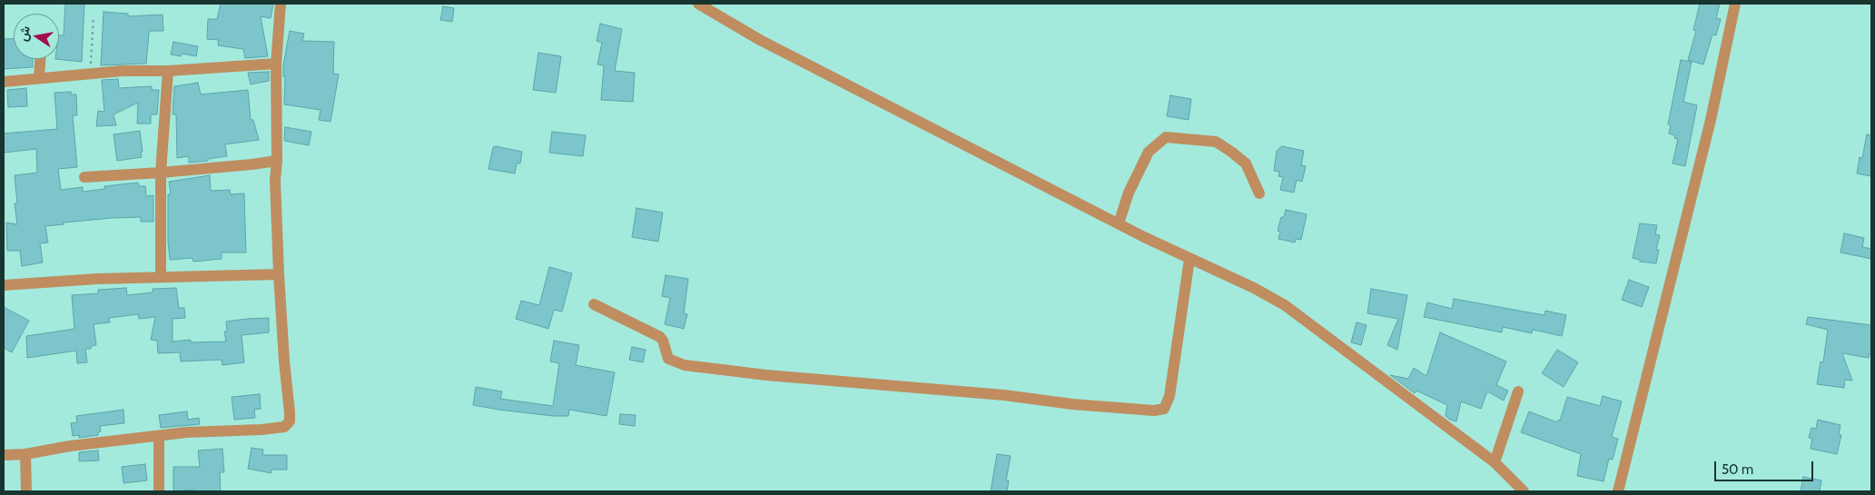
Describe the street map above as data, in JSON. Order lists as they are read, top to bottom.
{
  "scale_bar": "50 m",
  "north": "left"
}
